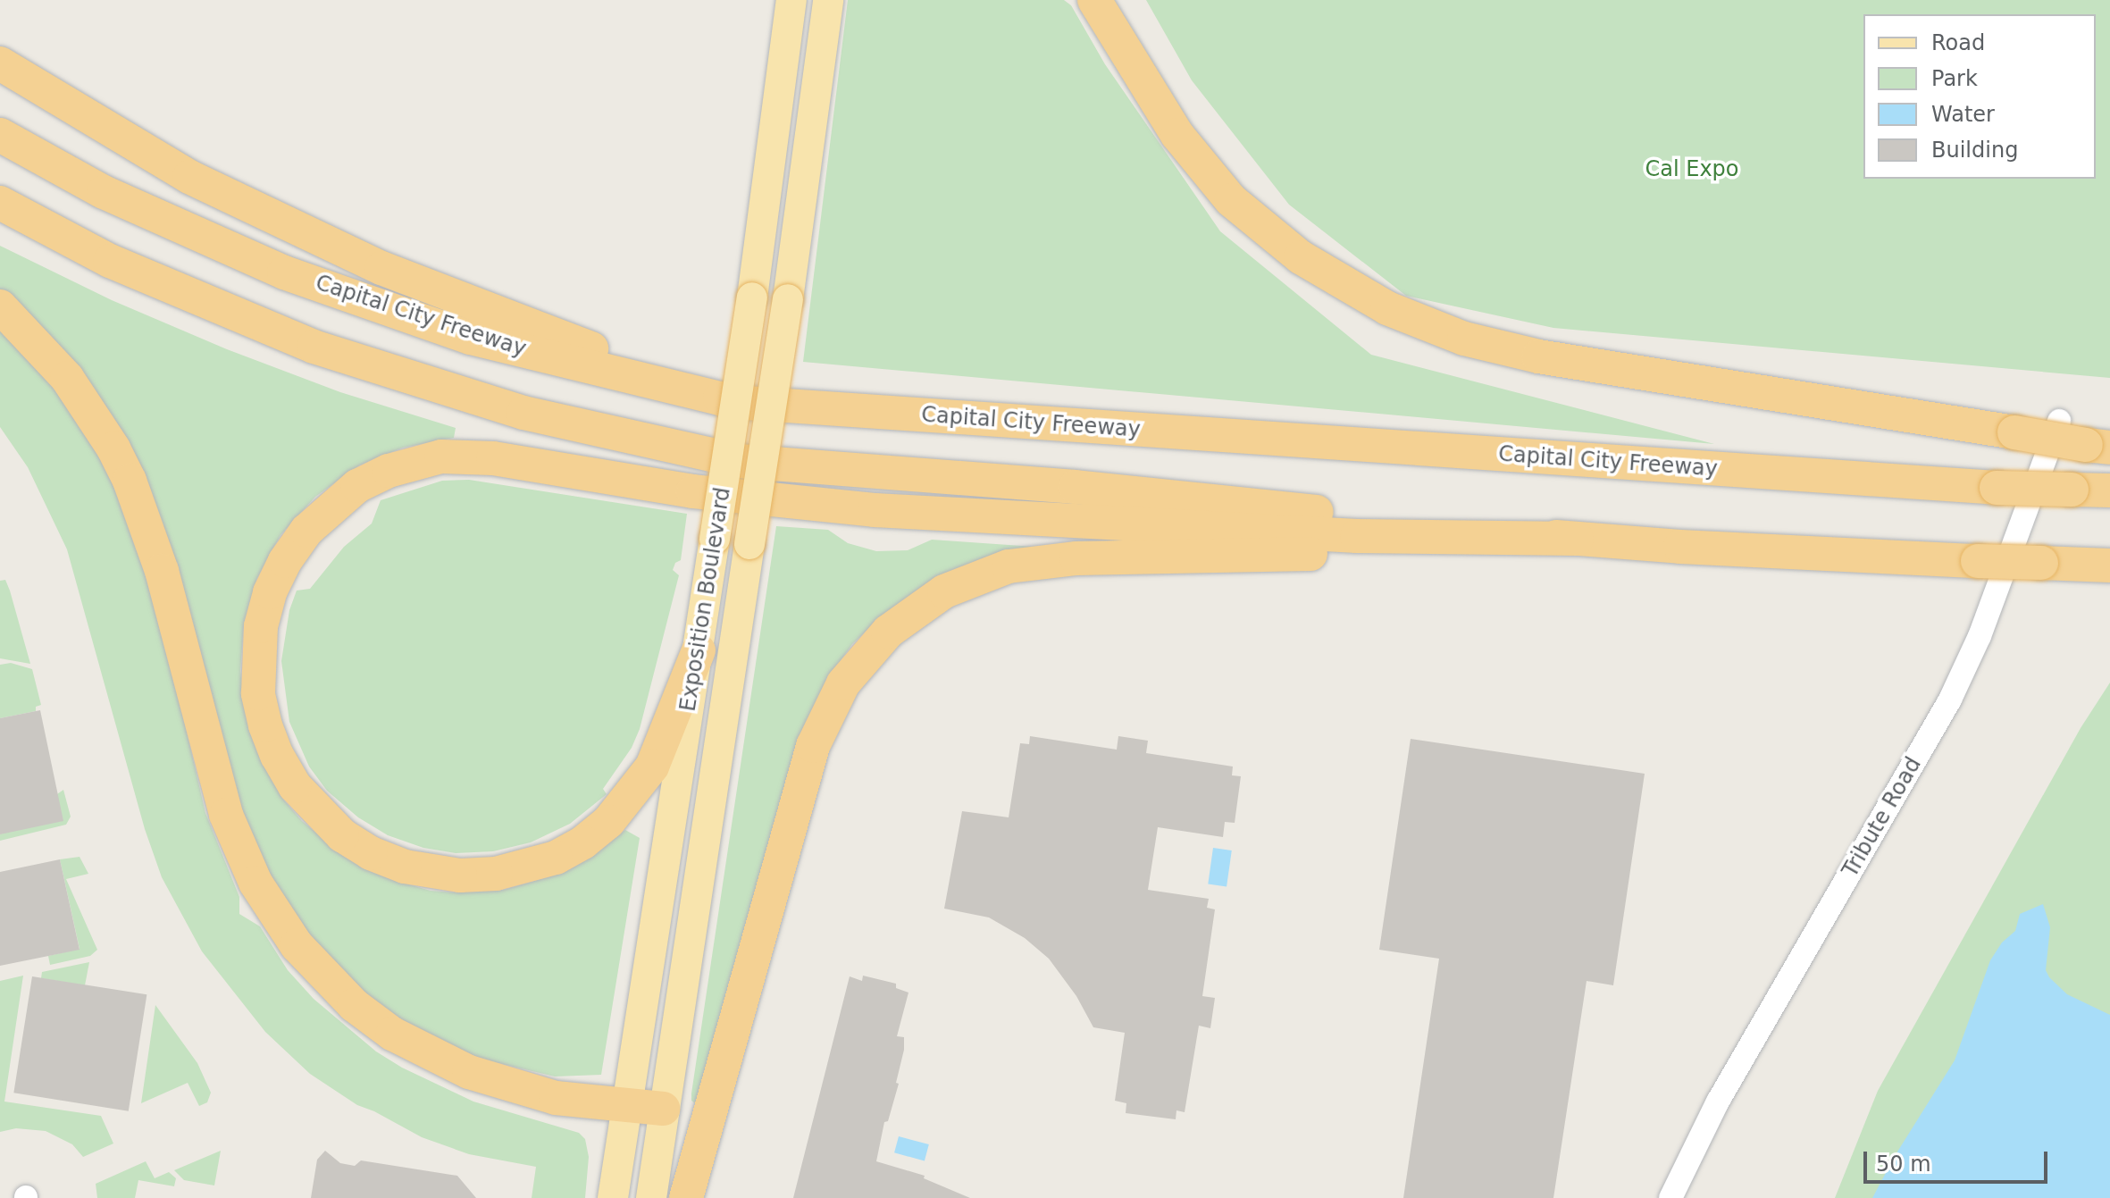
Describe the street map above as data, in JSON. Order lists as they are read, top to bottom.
{
  "streets": {
    "highway": ["Capital City Freeway"],
    "main road": ["Exposition Boulevard"],
    "street": ["Tribute Road"]
  },
  "parks": ["Cal Expo"],
  "legend": [
    "Road",
    "Park",
    "Water",
    "Building"
  ],
  "scale_bar": "50 m"
}
